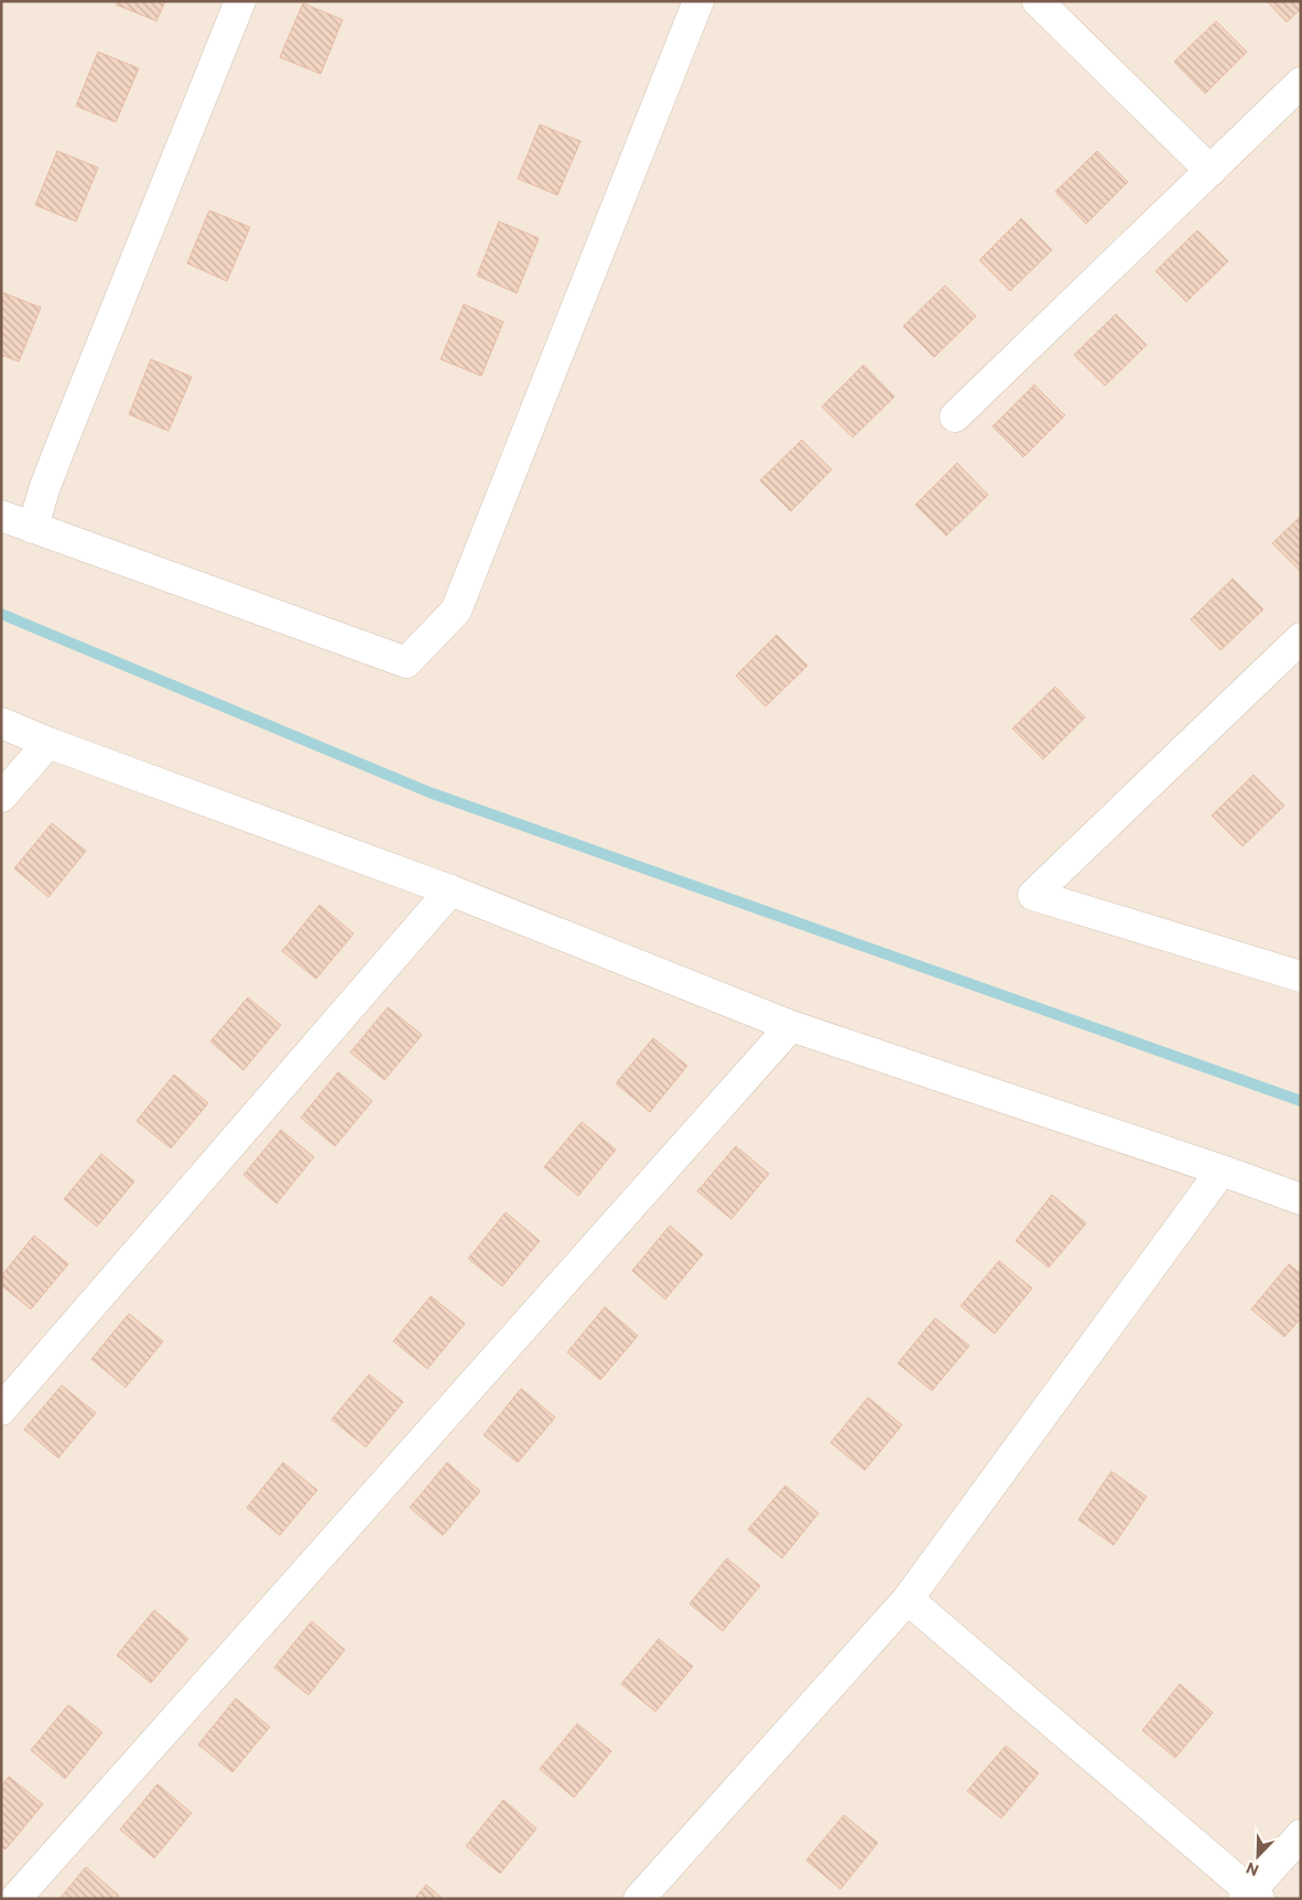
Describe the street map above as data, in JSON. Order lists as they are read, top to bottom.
{
  "north": "bottom left"
}
